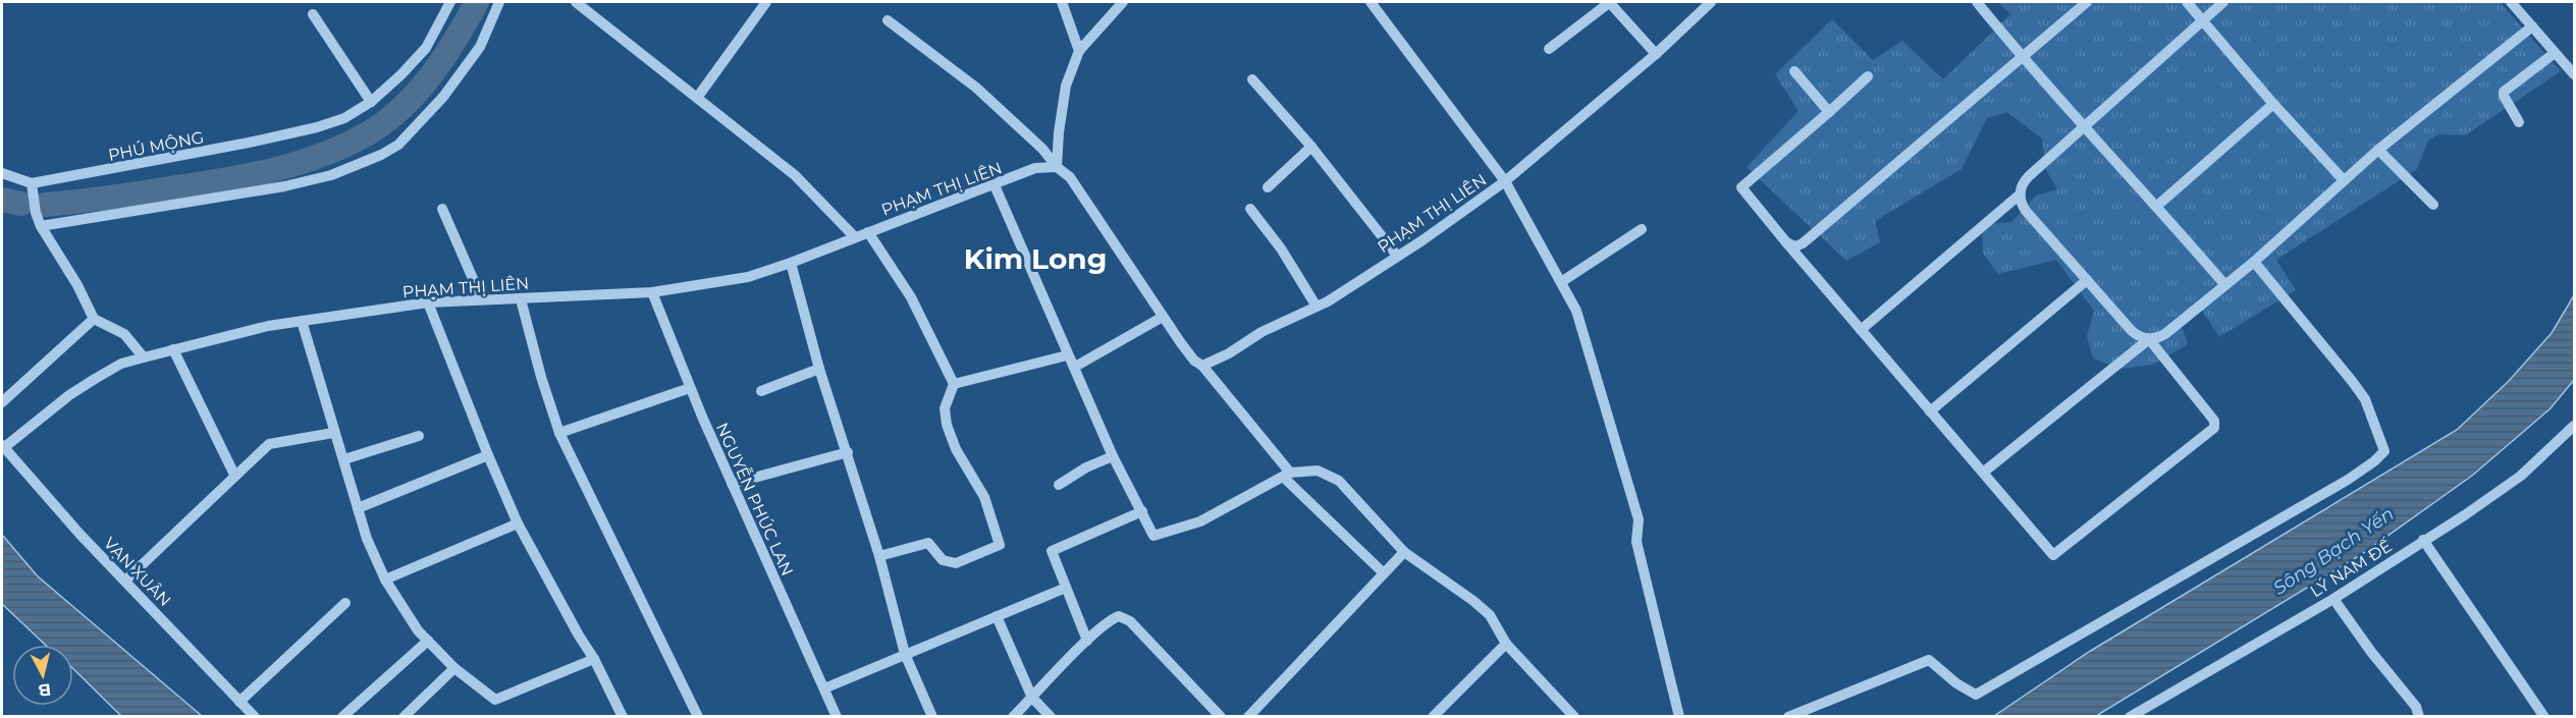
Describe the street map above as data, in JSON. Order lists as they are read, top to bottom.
{
  "streets": {
    "street": [
      "PHÚ MỘNG",
      "PHẠM THỊ LIÊN",
      "NGUYỄN PHÚC LAN",
      "LÝ NAM ĐẾ",
      "VẠN XUÂN"
    ]
  },
  "crossings": [
    ["PHẠM THỊ LIÊN", "NGUYỄN PHÚC LAN"],
    ["PHẠM THỊ LIÊN", "VẠN XUÂN"]
  ],
  "districts": ["Kim Long"],
  "water": ["Sông Bạch Yến"],
  "north": "bottom"
}
